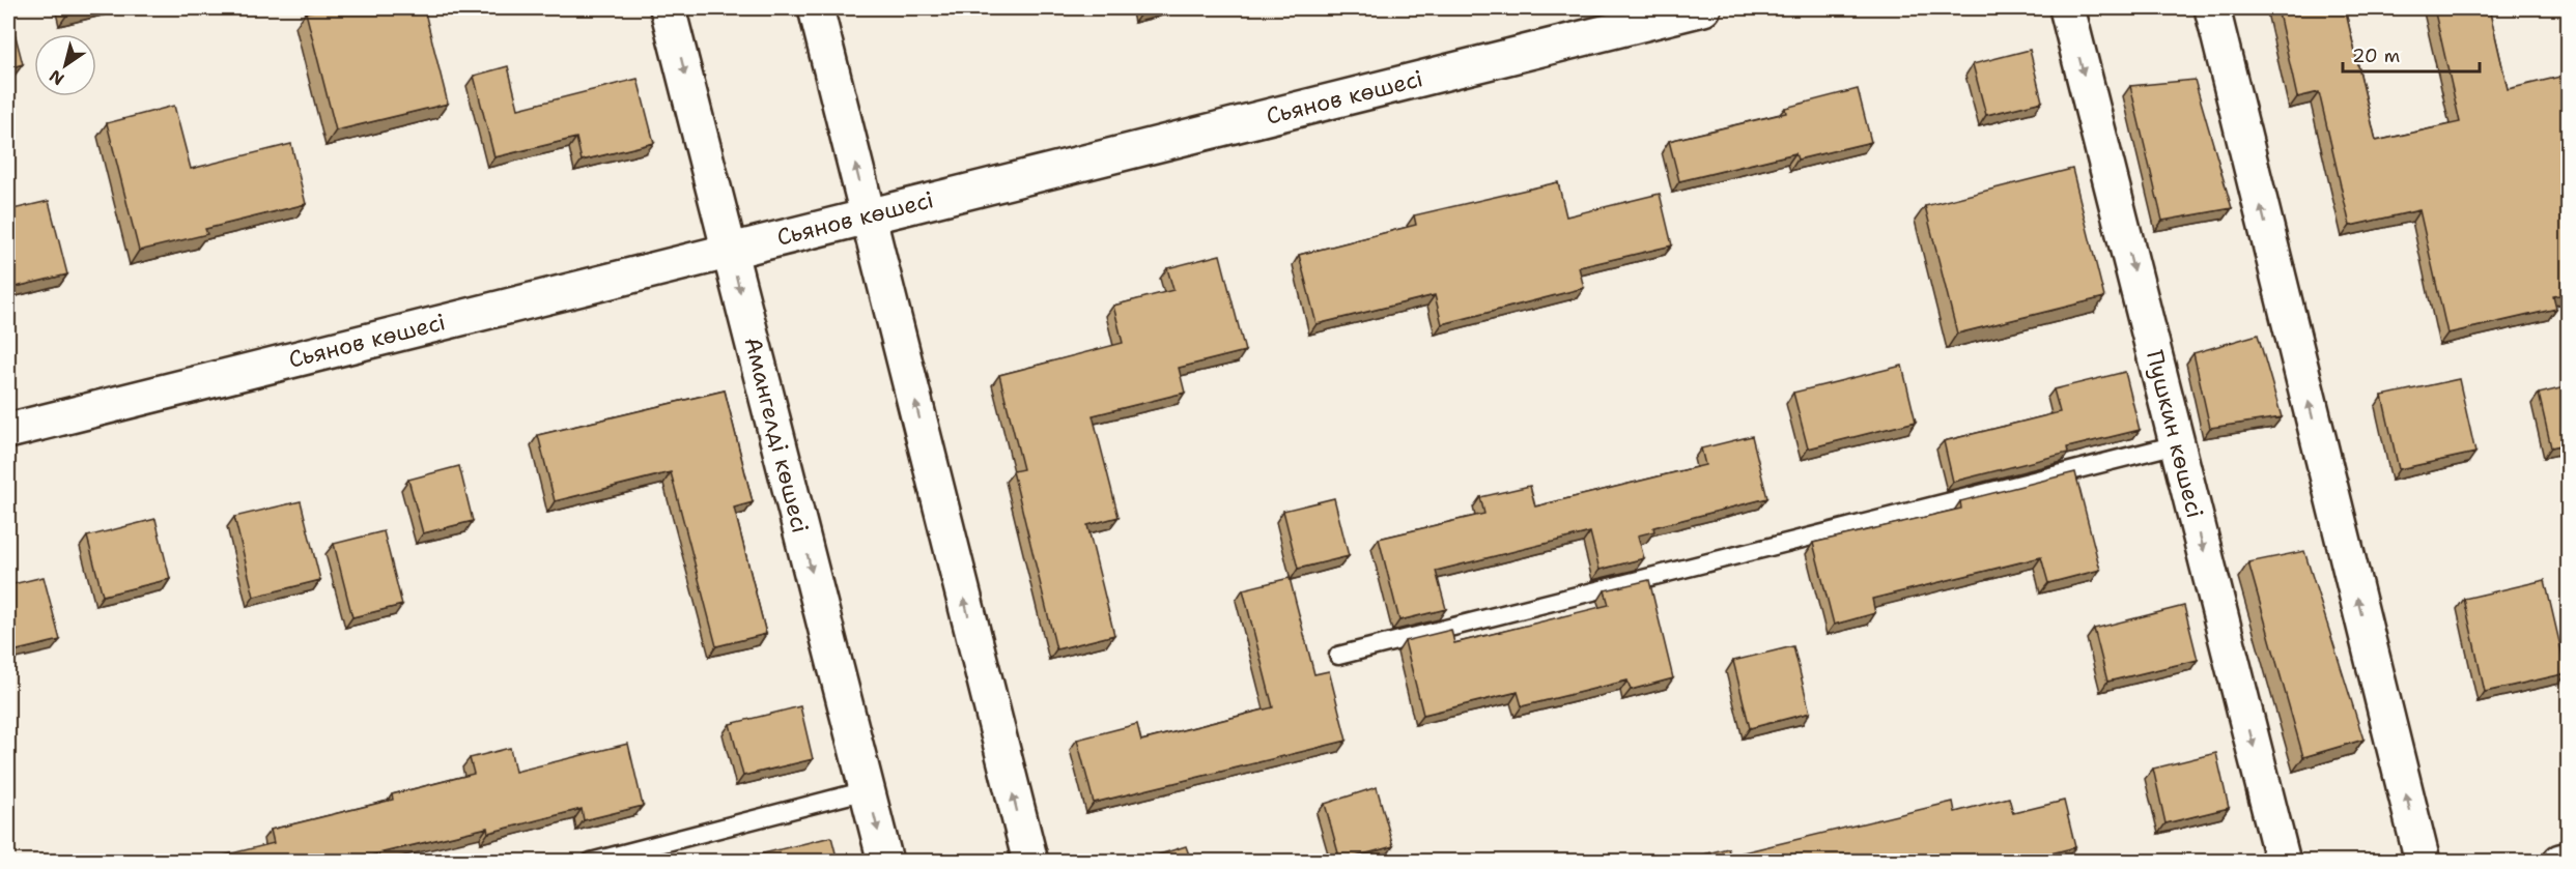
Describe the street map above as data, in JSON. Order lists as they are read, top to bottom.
{
  "streets": {
    "street": ["Сьянов көшесі", "Пушкин көшесі", "Амангелді көшесі"]
  },
  "crossings": [
    ["Сьянов көшесі", "Амангелді көшесі"]
  ],
  "scale_bar": "20 m",
  "north": "bottom left"
}
